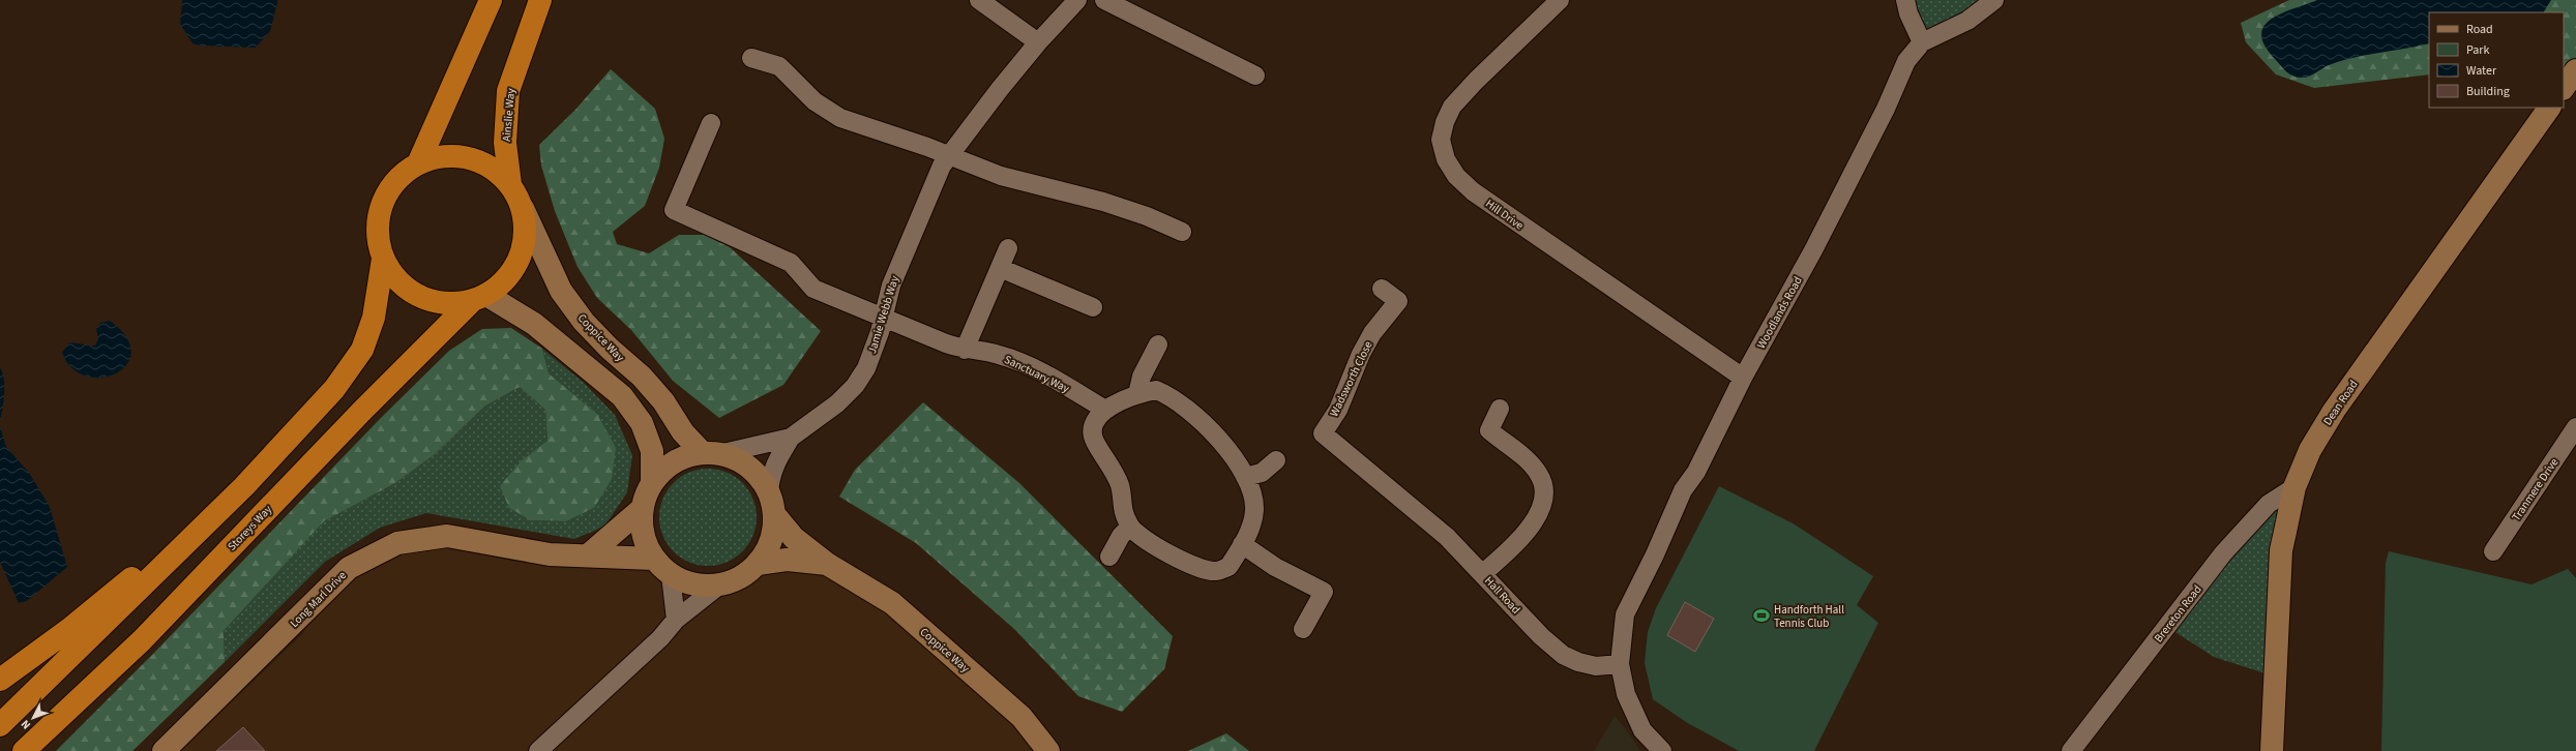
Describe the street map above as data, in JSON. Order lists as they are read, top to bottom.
{
  "streets": {
    "highway": ["Ainslie Way", "Storeys Way"],
    "street": [
      "Hill Drive",
      "Woodlands Road",
      "Jamie Webb Way",
      "Coppice Way",
      "Sanctuary Way",
      "Wadsworth Close",
      "Dean Road",
      "Tranmere Drive",
      "Hall Road",
      "Long Marl Drive",
      "Brereton Road"
    ]
  },
  "crossings": [
    ["Hill Drive", "Woodlands Road"],
    ["Woodlands Road", "Hall Road"],
    ["Jamie Webb Way", "Coppice Way"],
    ["Jamie Webb Way", "Sanctuary Way"],
    ["Jamie Webb Way", "Long Marl Drive"],
    ["Coppice Way", "Storeys Way"],
    ["Coppice Way", "Long Marl Drive"],
    ["Wadsworth Close", "Hall Road"],
    ["Dean Road", "Brereton Road"]
  ],
  "places": {
    "sports": ["Handforth Hall Tennis Club"]
  },
  "legend": [
    "Road",
    "Park",
    "Water",
    "Building"
  ],
  "north": "bottom left"
}
